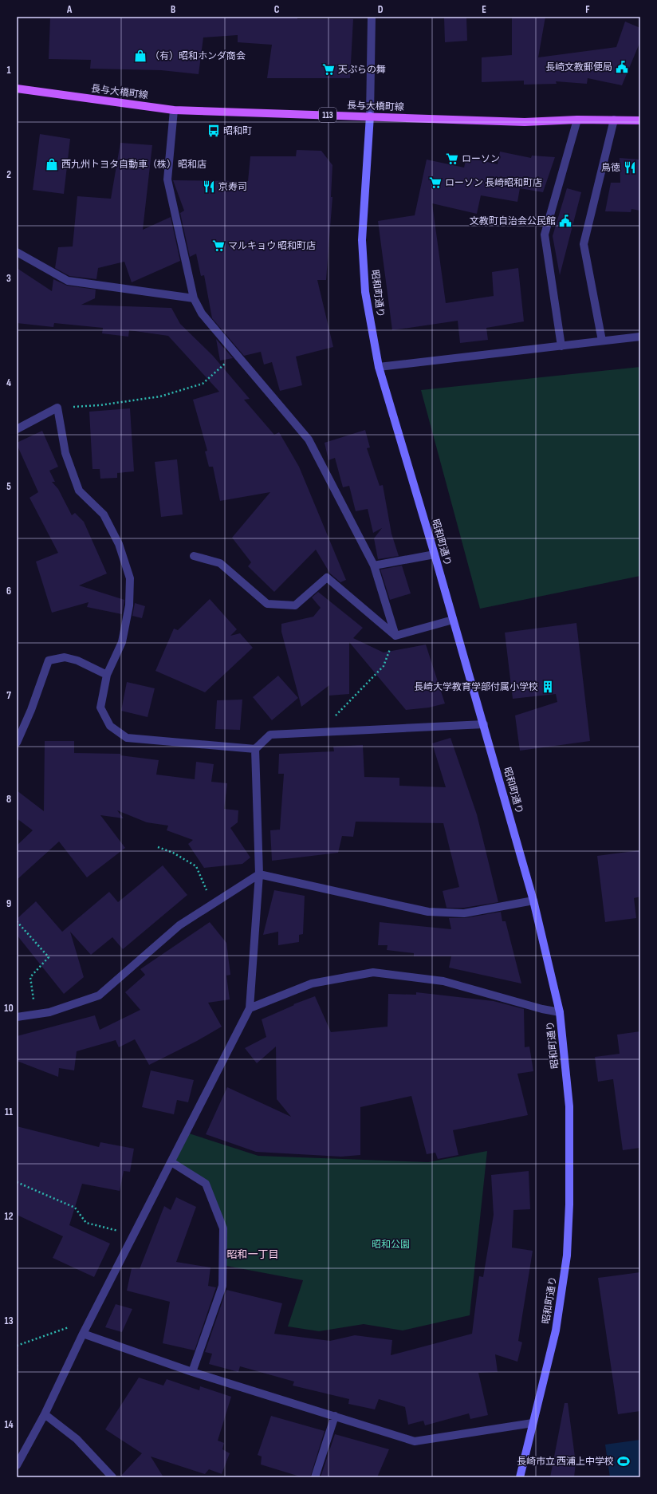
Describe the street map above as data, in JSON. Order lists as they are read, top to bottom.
{
  "streets": {
    "main road": ["長与大橋町線", "113"],
    "street": ["昭和町通り"]
  },
  "crossings": [
    ["長与大橋町線", "昭和町通り"]
  ],
  "districts": ["昭和一丁目"],
  "parks": ["昭和公園"],
  "places": {
    "shop": ["（有）昭和ホンダ商会", "西九州トヨタ自動車（株） 昭和店"],
    "public building": ["長崎文教郵便局", "文教町自治会公民館"],
    "supermarket": [
      "天ぷらの舞",
      "ローソン",
      "ローソン 長崎昭和町店",
      "マルキョウ 昭和町店"
    ],
    "bus stop": ["昭和町"],
    "restaurant": ["鳥徳", "京寿司"],
    "building": ["長崎大学教育学部付属小学校"],
    "sports": ["長崎市立 西浦上中学校"]
  },
  "grid": {
    "columns": [
      "A",
      "B",
      "C",
      "D",
      "E",
      "F"
    ],
    "rows": [
      "1",
      "2",
      "3",
      "4",
      "5",
      "6",
      "7",
      "8",
      "9",
      "10",
      "11",
      "12",
      "13",
      "14"
    ]
  }
}
